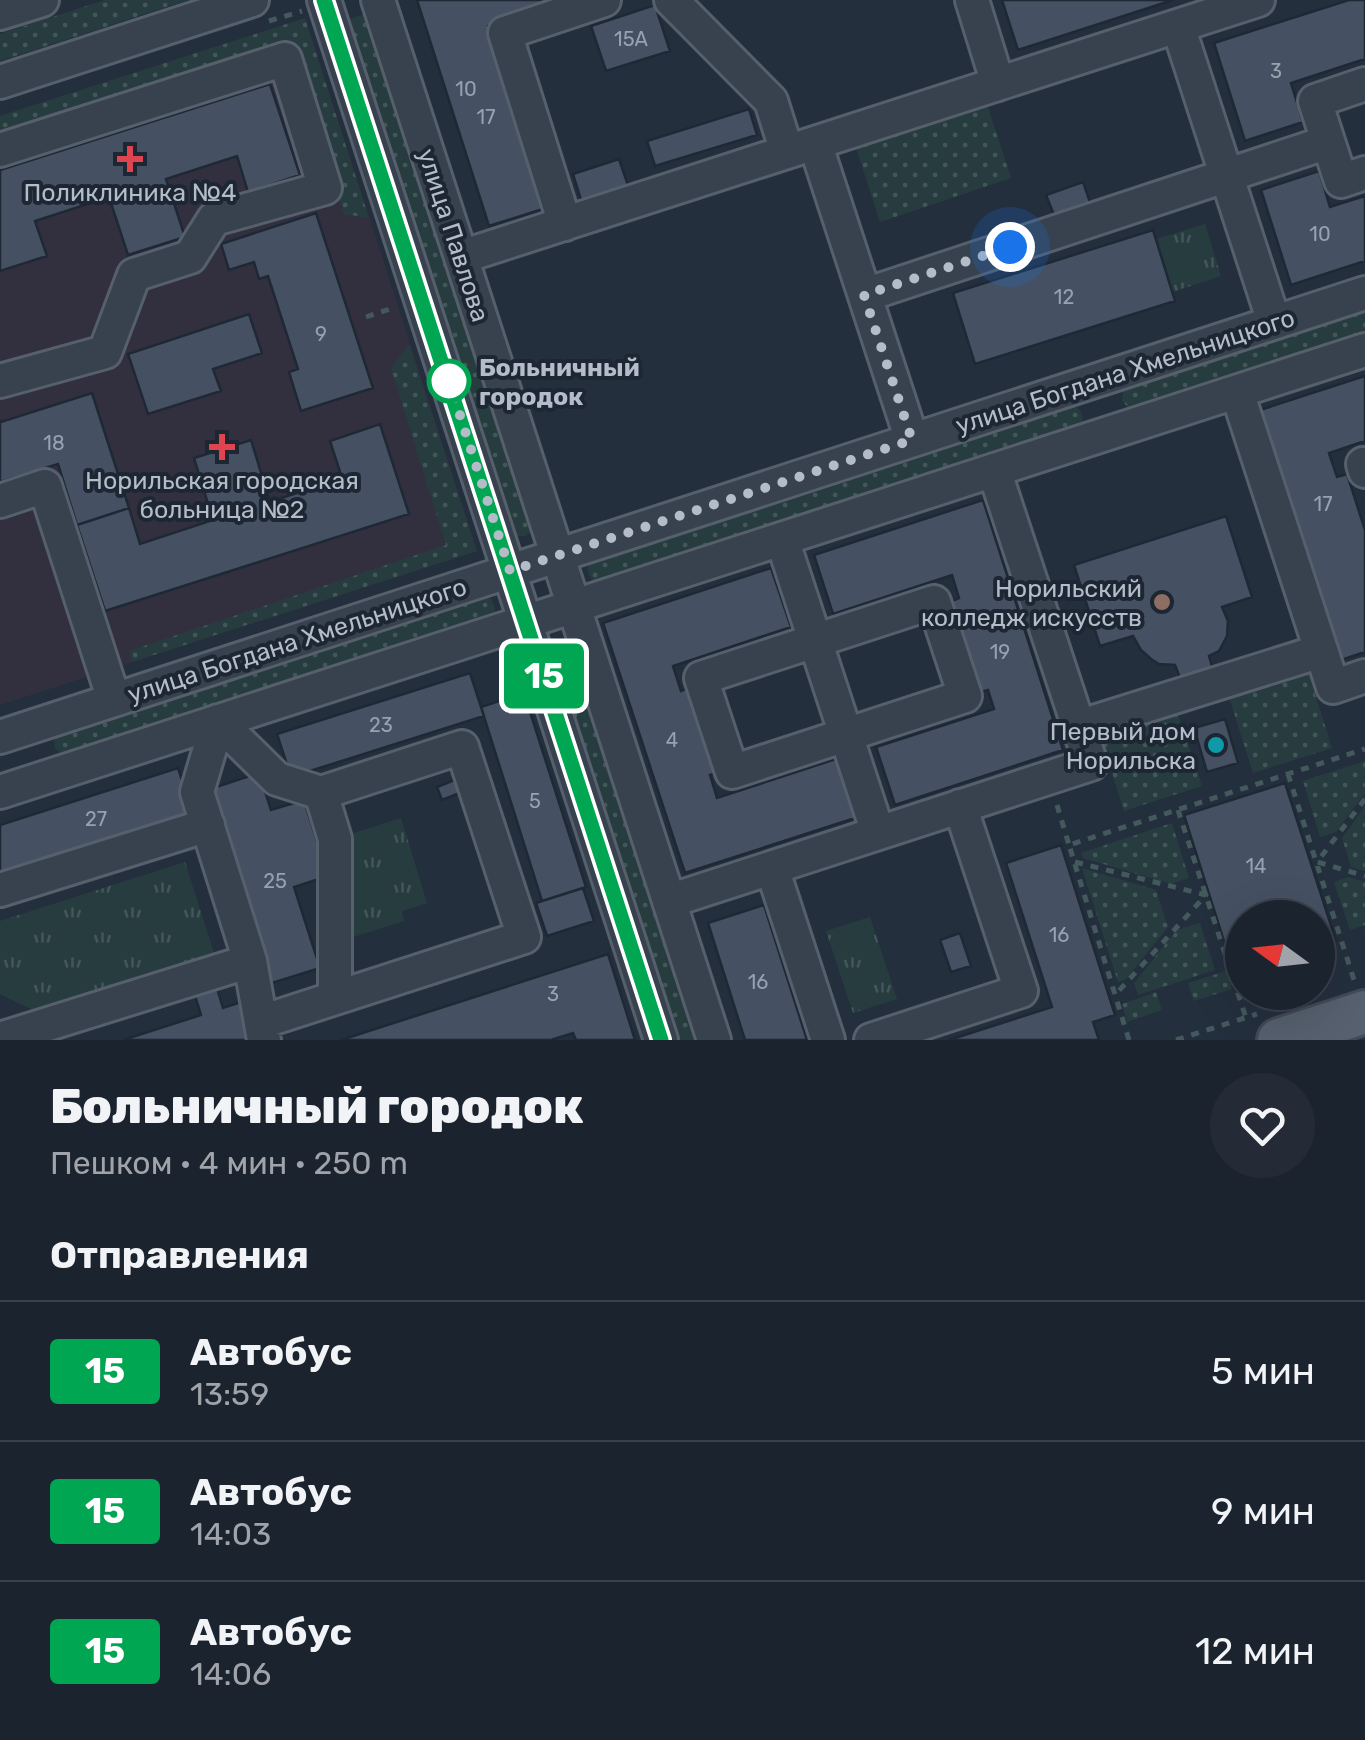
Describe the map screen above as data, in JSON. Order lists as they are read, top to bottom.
{
  "streets": {
    "street": ["улица Павлова", "улица Богдана Хмельницкого"]
  },
  "crossings": [
    ["улица Павлова", "улица Богдана Хмельницкого"]
  ],
  "places": {
    "health": ["Поликлиника №4", "Норильская городская больница №2"],
    "other": ["Больничный городок", "Норильский колледж искусств", "Первый дом Норильска"]
  },
  "lines": ["bus line 15"],
  "house_numbers": [
    "15А",
    "3",
    "10",
    "17",
    "10",
    "12",
    "9",
    "18",
    "17",
    "19",
    "23",
    "4",
    "5",
    "27",
    "14",
    "25",
    "16",
    "16",
    "3"
  ],
  "north": "left",
  "page": {
    "on_map": "15",
    "heading": [
      ["Больничный городок", "Пешком · 4 мин · 250 m"],
      "Отправления"
    ],
    "list": [
      {
        "mark": "15",
        "name": "Автобус",
        "note": "13:59",
        "value": "5 мин"
      },
      {
        "mark": "15",
        "name": "Автобус",
        "note": "14:03",
        "value": "9 мин"
      },
      {
        "mark": "15",
        "name": "Автобус",
        "note": "14:06",
        "value": "12 мин"
      }
    ]
  }
}
